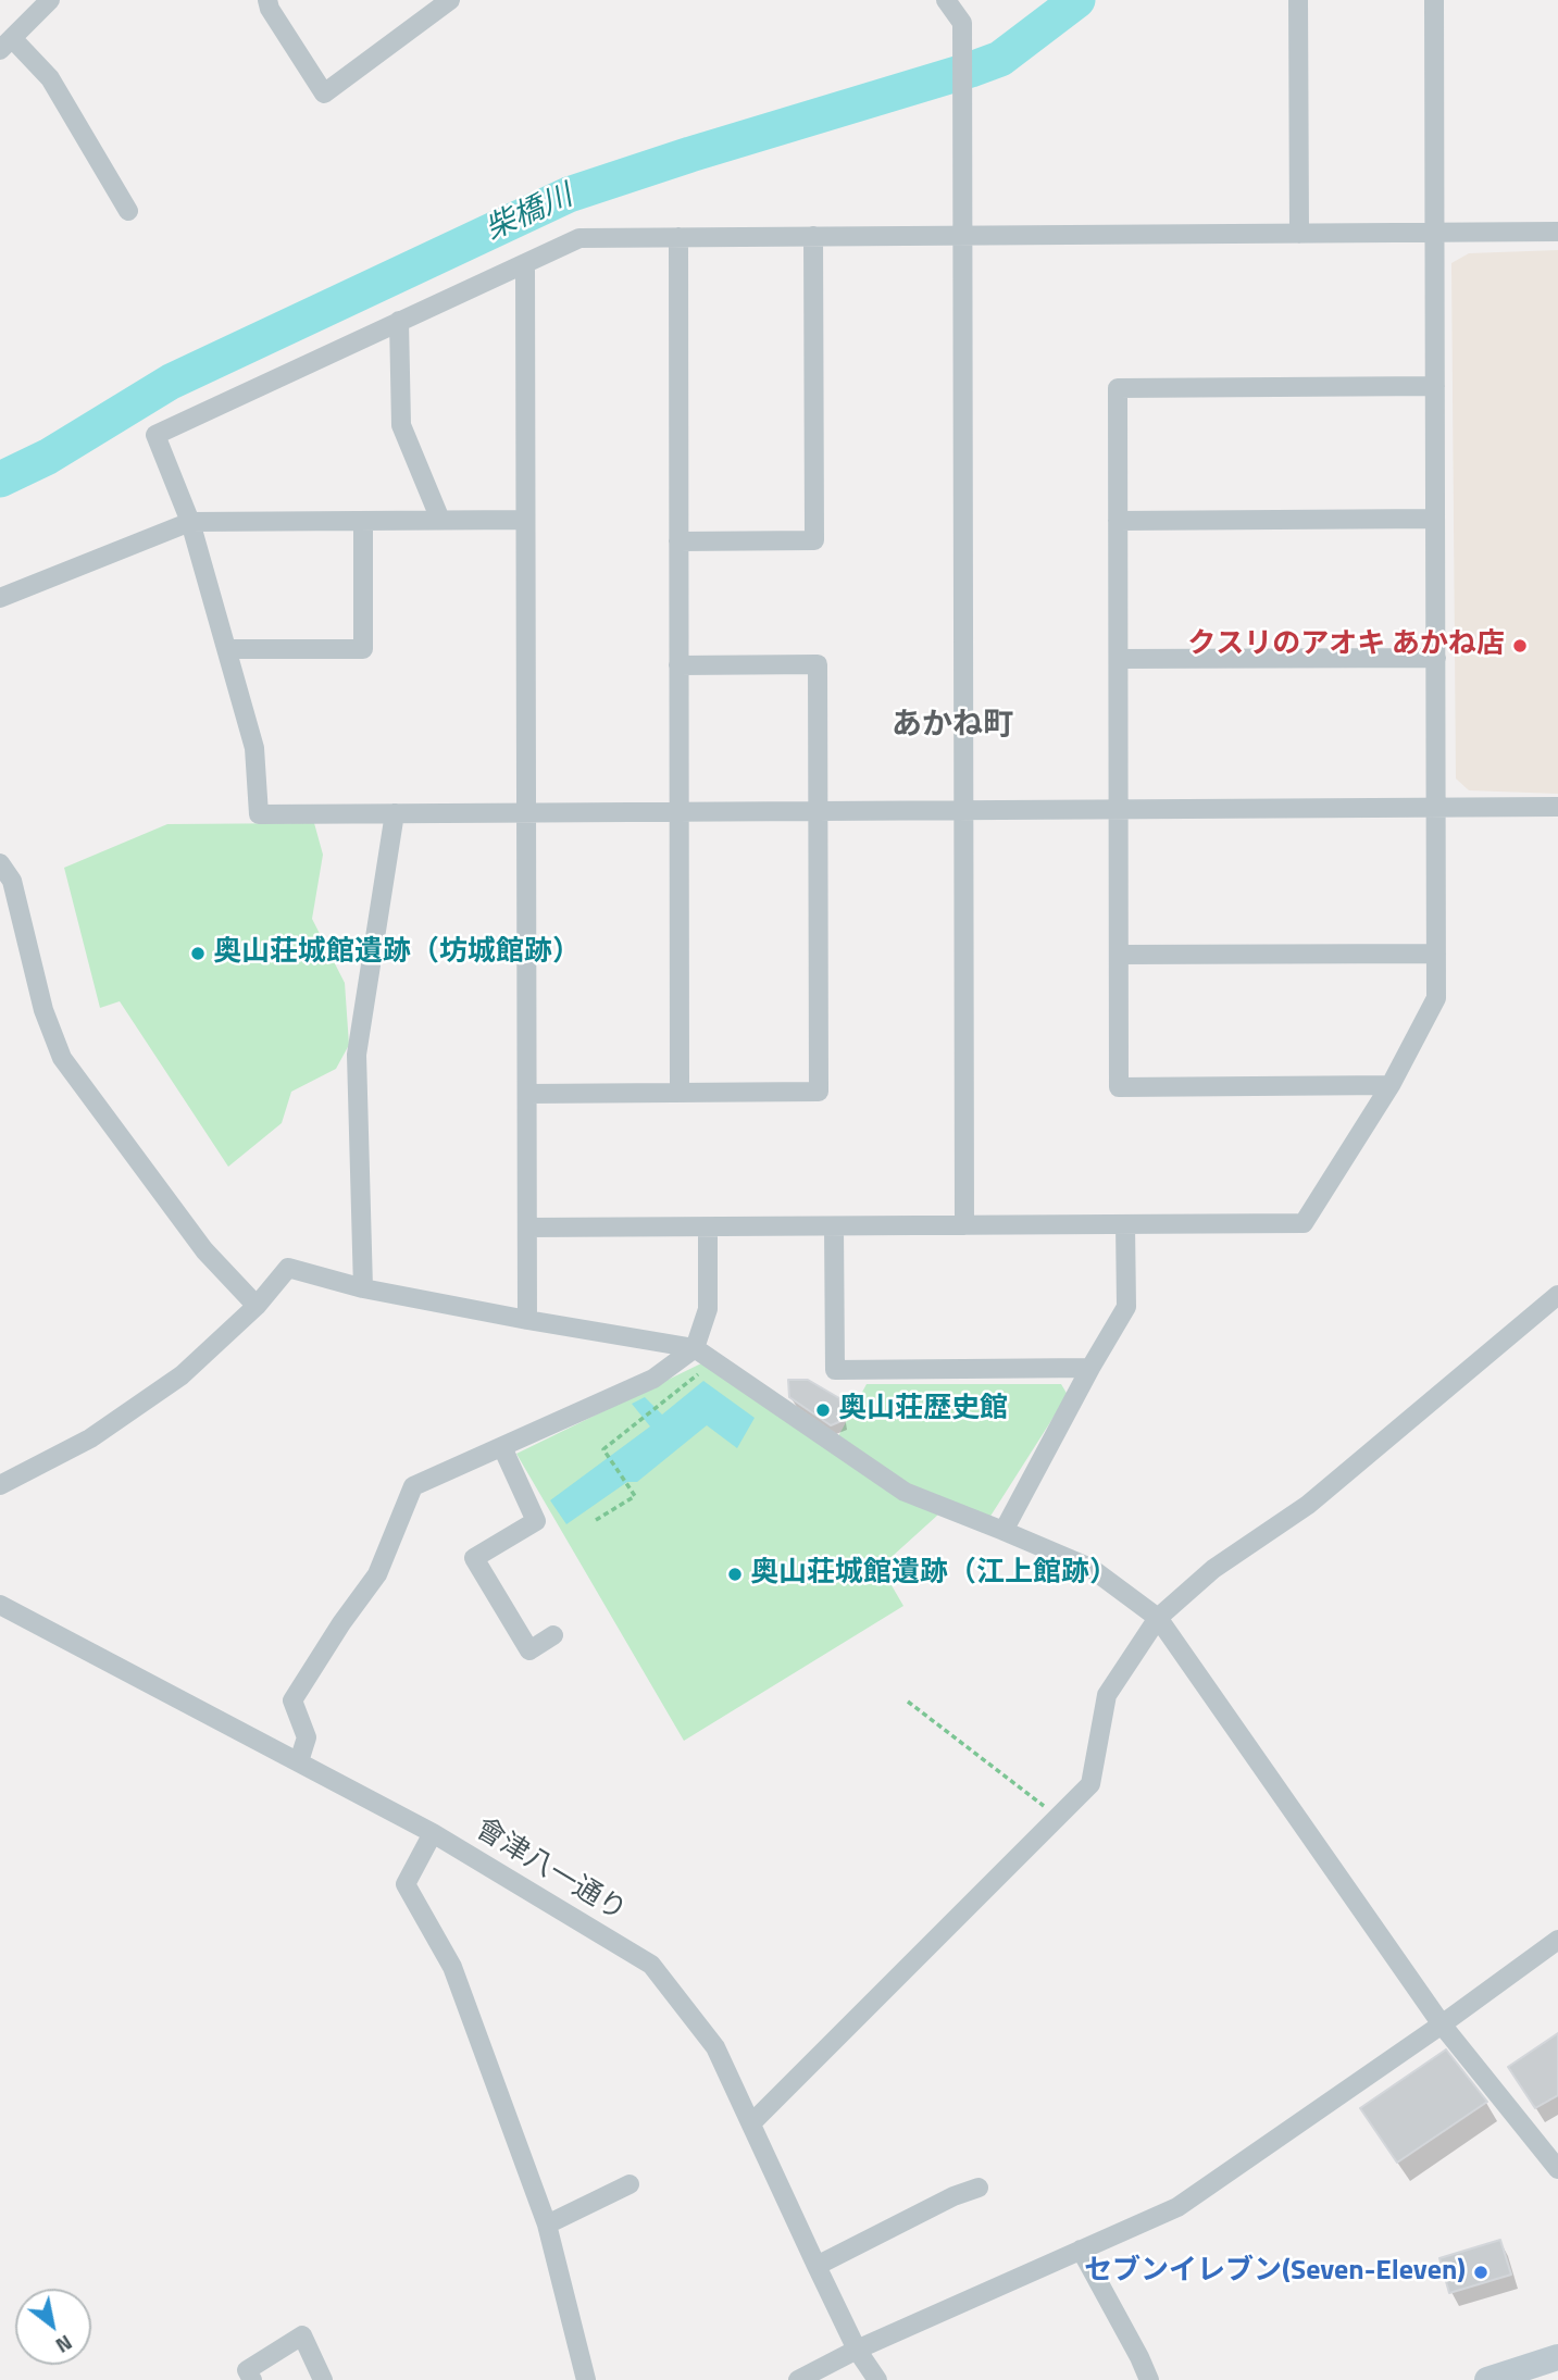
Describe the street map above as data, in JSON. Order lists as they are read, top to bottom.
{
  "streets": {
    "street": ["會津八一通り"]
  },
  "districts": ["あかね町"],
  "water": ["柴橋川"],
  "places": [
    "クスリのアオキ あかね店",
    "奥山荘城館遺跡（坊城館跡）",
    "奥山荘歴史館",
    "奥山荘城館遺跡（江上館跡）",
    "セブンイレブン(Seven-Eleven)"
  ],
  "north": "bottom right"
}
